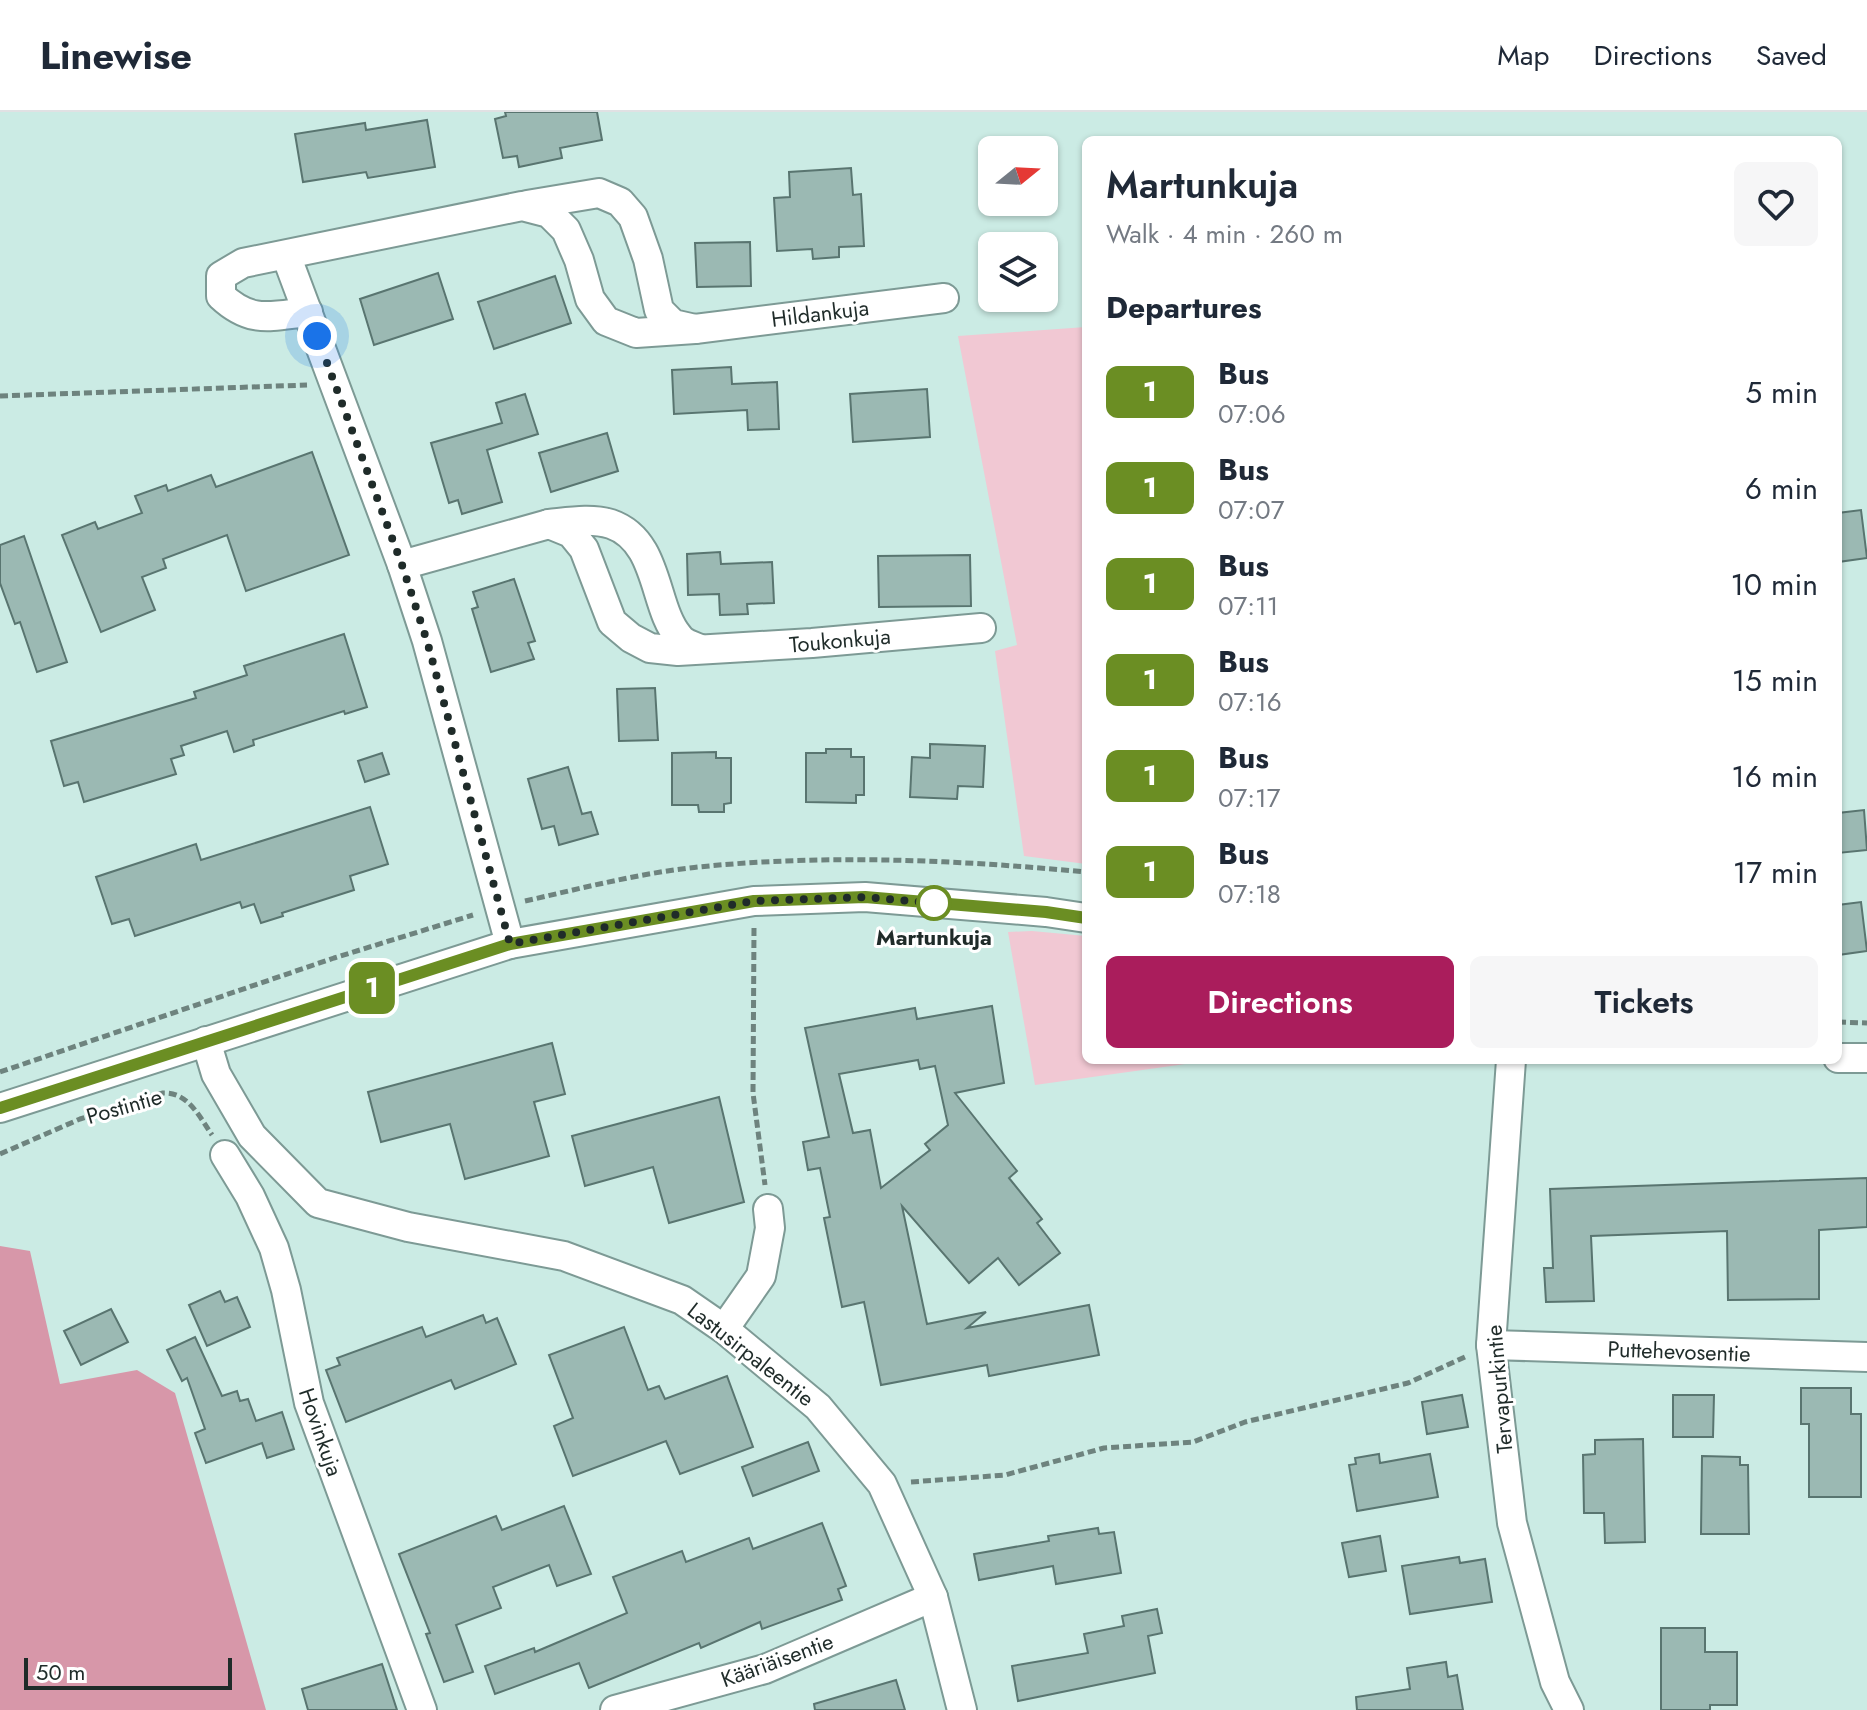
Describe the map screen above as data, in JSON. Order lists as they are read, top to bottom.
{
  "streets": {
    "street": [
      "Hildankuja",
      "Toukonkuja",
      "Postintie",
      "Puttehevosentie",
      "Lastusirpaleentie",
      "Tervapurkintie",
      "Hovinkuja",
      "Kääriäisentie"
    ]
  },
  "crossings": [
    ["Postintie", "Lastusirpaleentie"],
    ["Postintie", "Hovinkuja"],
    ["Puttehevosentie", "Tervapurkintie"],
    ["Lastusirpaleentie", "Kääriäisentie"]
  ],
  "places": ["Martunkuja"],
  "lines": ["bus line 1"],
  "scale_bar": "50 m",
  "north": "right",
  "page": {
    "header": "Linewise",
    "nav": ["Map", "Directions", "Saved"],
    "on_map": "1",
    "heading": [
      ["Martunkuja", "Walk · 4 min · 260 m"],
      "Departures"
    ],
    "list": [
      {
        "mark": "1",
        "name": "Bus",
        "note": "07:06",
        "value": "5 min"
      },
      {
        "mark": "1",
        "name": "Bus",
        "note": "07:07",
        "value": "6 min"
      },
      {
        "mark": "1",
        "name": "Bus",
        "note": "07:11",
        "value": "10 min"
      },
      {
        "mark": "1",
        "name": "Bus",
        "note": "07:16",
        "value": "15 min"
      },
      {
        "mark": "1",
        "name": "Bus",
        "note": "07:17",
        "value": "16 min"
      },
      {
        "mark": "1",
        "name": "Bus",
        "note": "07:18",
        "value": "17 min"
      }
    ],
    "buttons": ["Directions", "Tickets"],
    "scale": "50 m"
  }
}
